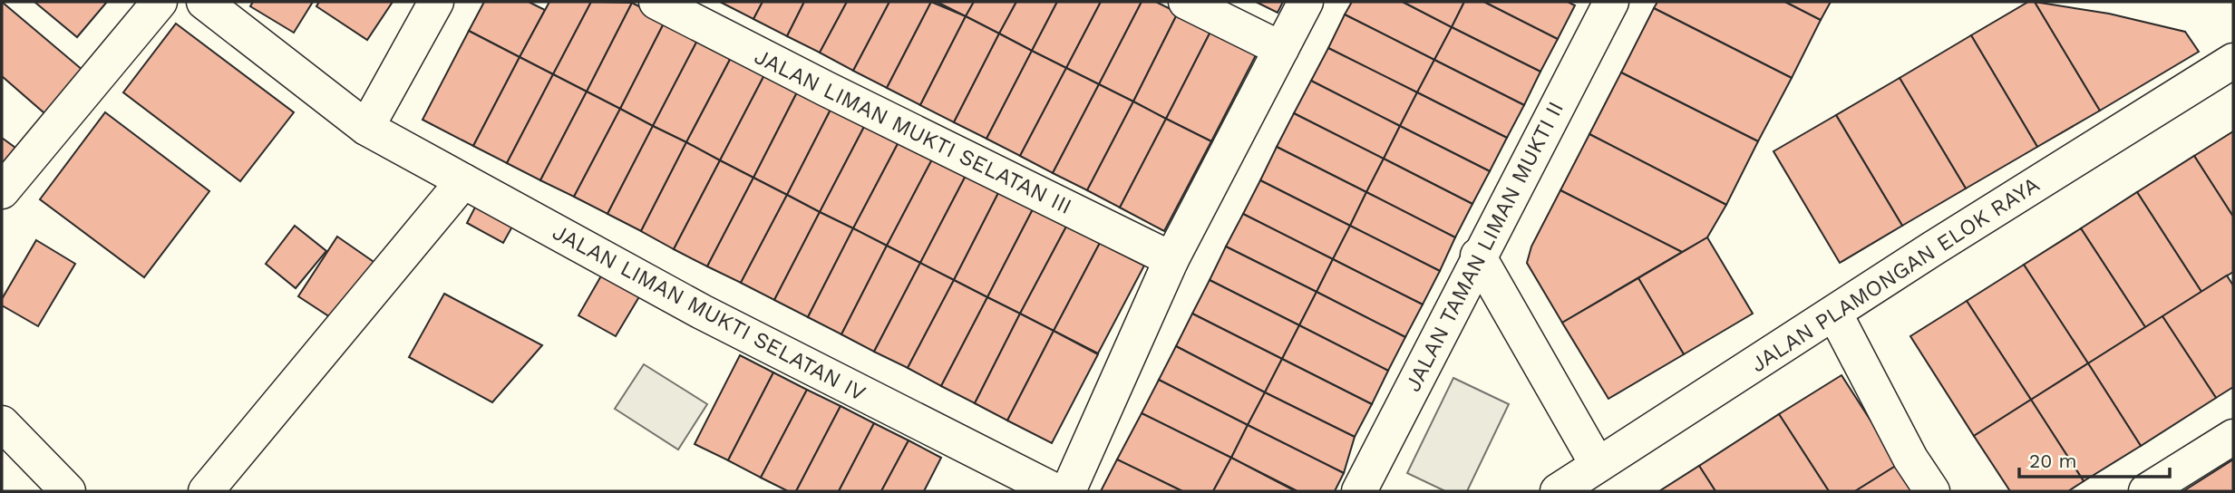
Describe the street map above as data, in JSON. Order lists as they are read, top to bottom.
{
  "streets": {
    "street": [
      "JALAN LIMAN MUKTI SELATAN III",
      "JALAN TAMAN LIMAN MUKTI II",
      "JALAN PLAMONGAN ELOK RAYA",
      "JALAN LIMAN MUKTI SELATAN IV"
    ]
  },
  "scale_bar": "20 m"
}
